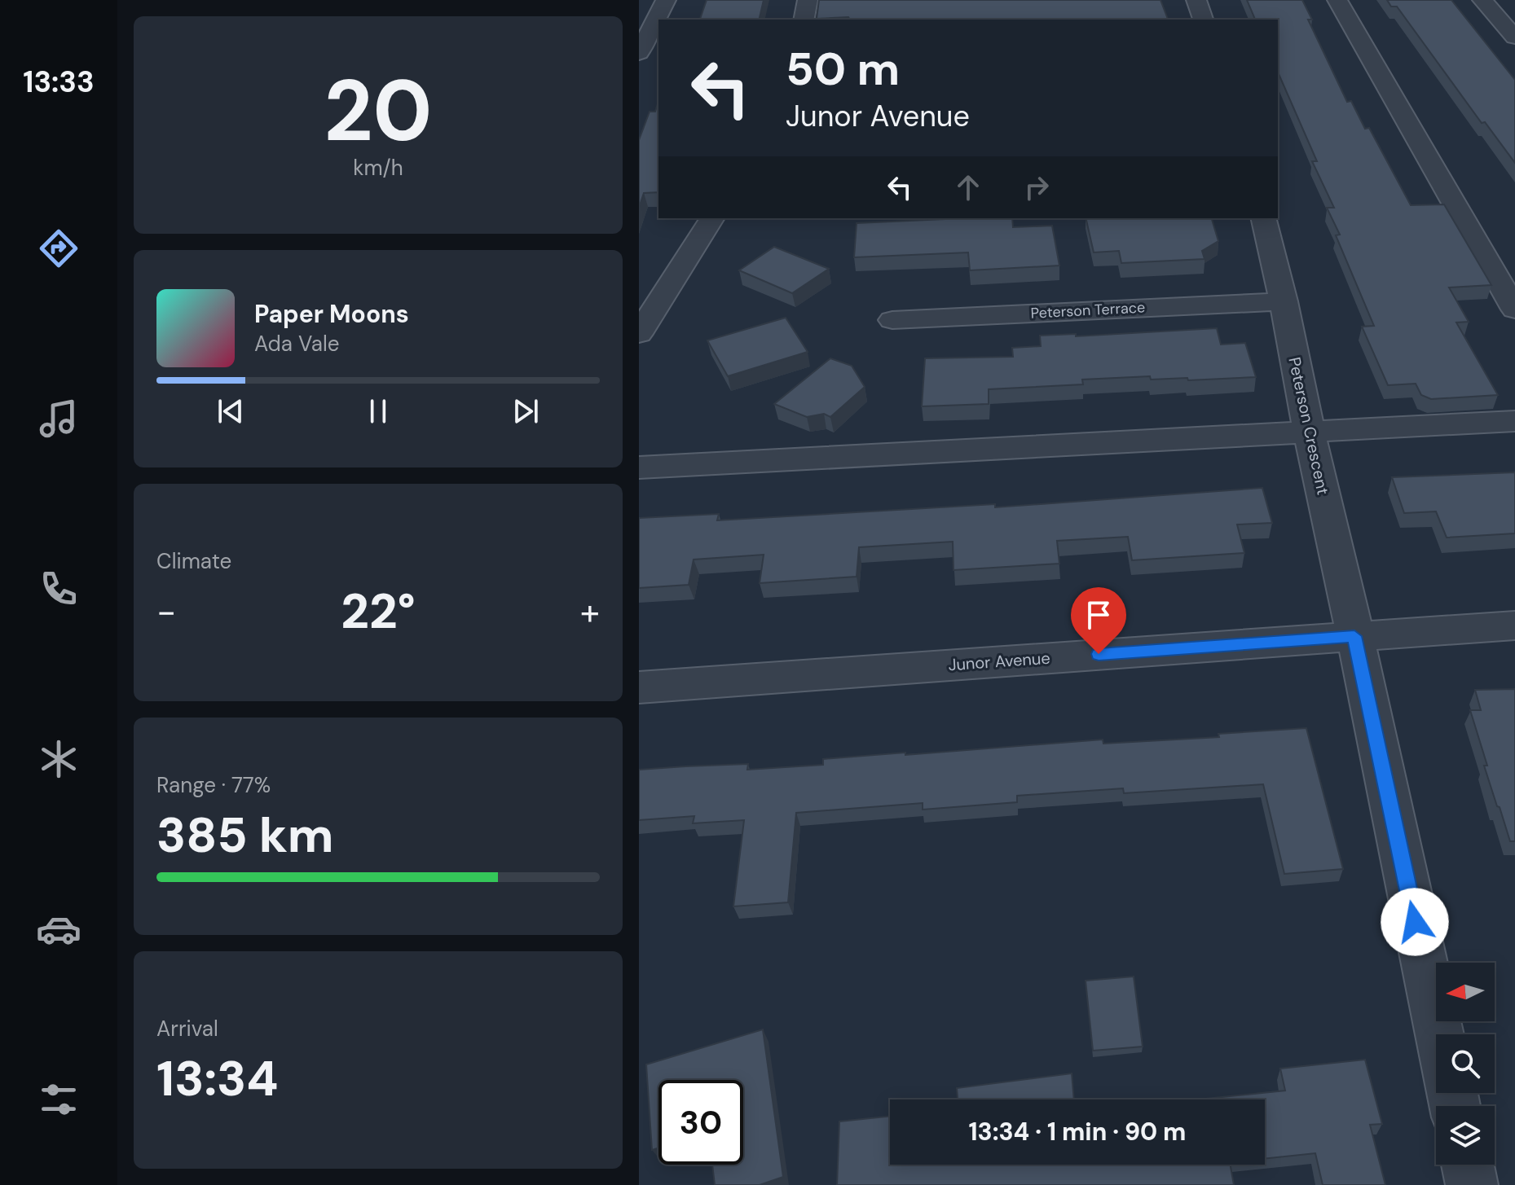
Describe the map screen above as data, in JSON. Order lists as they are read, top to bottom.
{
  "streets": {
    "street": ["Peterson Terrace", "Peterson Crescent", "Junor Avenue"]
  },
  "crossings": [
    ["Peterson Terrace", "Peterson Crescent"],
    ["Peterson Crescent", "Junor Avenue"]
  ],
  "north": "left",
  "page": {
    "tabs": "13:33",
    "tile": [
      ["20", "km/h"],
      "Climate",
      ["Range · 77%", "385 km"],
      ["Arrival", "13:34"]
    ],
    "turn": ["50 m", "Junor Avenue"],
    "song": ["Paper Moons", "Ada Vale"],
    "heat": ["−", "22°", "+"],
    "limit": "30",
    "trip": "13:34 · 1 min · 90 m"
  }
}
